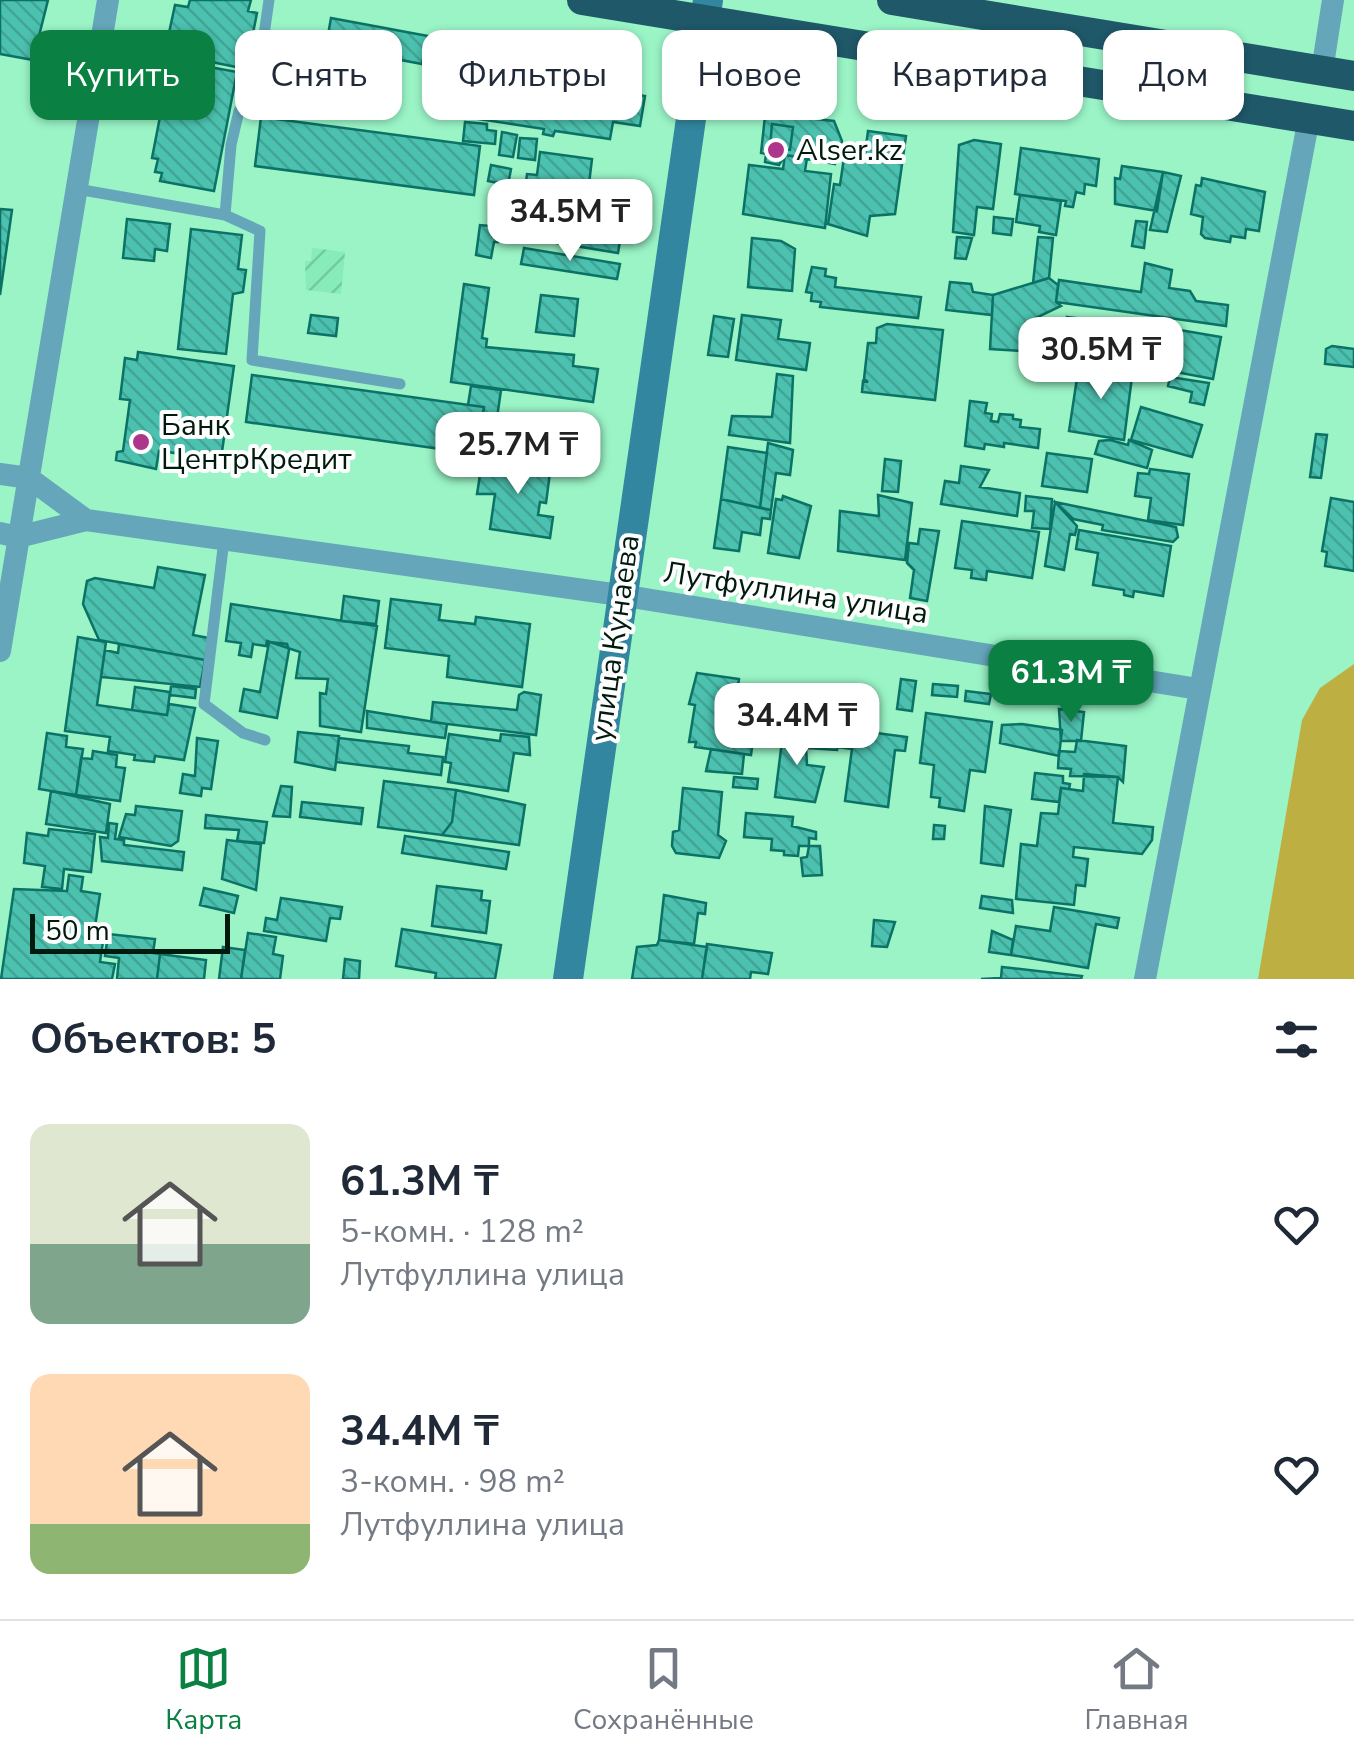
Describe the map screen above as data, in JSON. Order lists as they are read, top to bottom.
{
  "streets": {
    "main road": ["улица Кунаева"],
    "street": ["Лутфуллина улица"]
  },
  "crossings": [
    ["Лутфуллина улица", "улица Кунаева"]
  ],
  "places": ["Alser.kz", "Банк ЦентрКредит"],
  "scale_bar": "50 m",
  "page": {
    "chip": [
      "Купить",
      "Снять",
      "Фильтры",
      "Новое",
      "Квартира",
      "Дом"
    ],
    "price": [
      "34.5M ₸",
      "30.5M ₸",
      "25.7M ₸",
      "61.3M ₸",
      "34.4M ₸"
    ],
    "scale": "50 m",
    "heading": "Объектов: 5",
    "list": [
      {
        "name": "61.3M ₸",
        "note": "5-комн. · 128 m² · Лутфуллина улица"
      },
      {
        "name": "34.4M ₸",
        "note": "3-комн. · 98 m² · Лутфуллина улица"
      }
    ],
    "tabs": ["Карта", "Сохранённые", "Главная"]
  }
}
